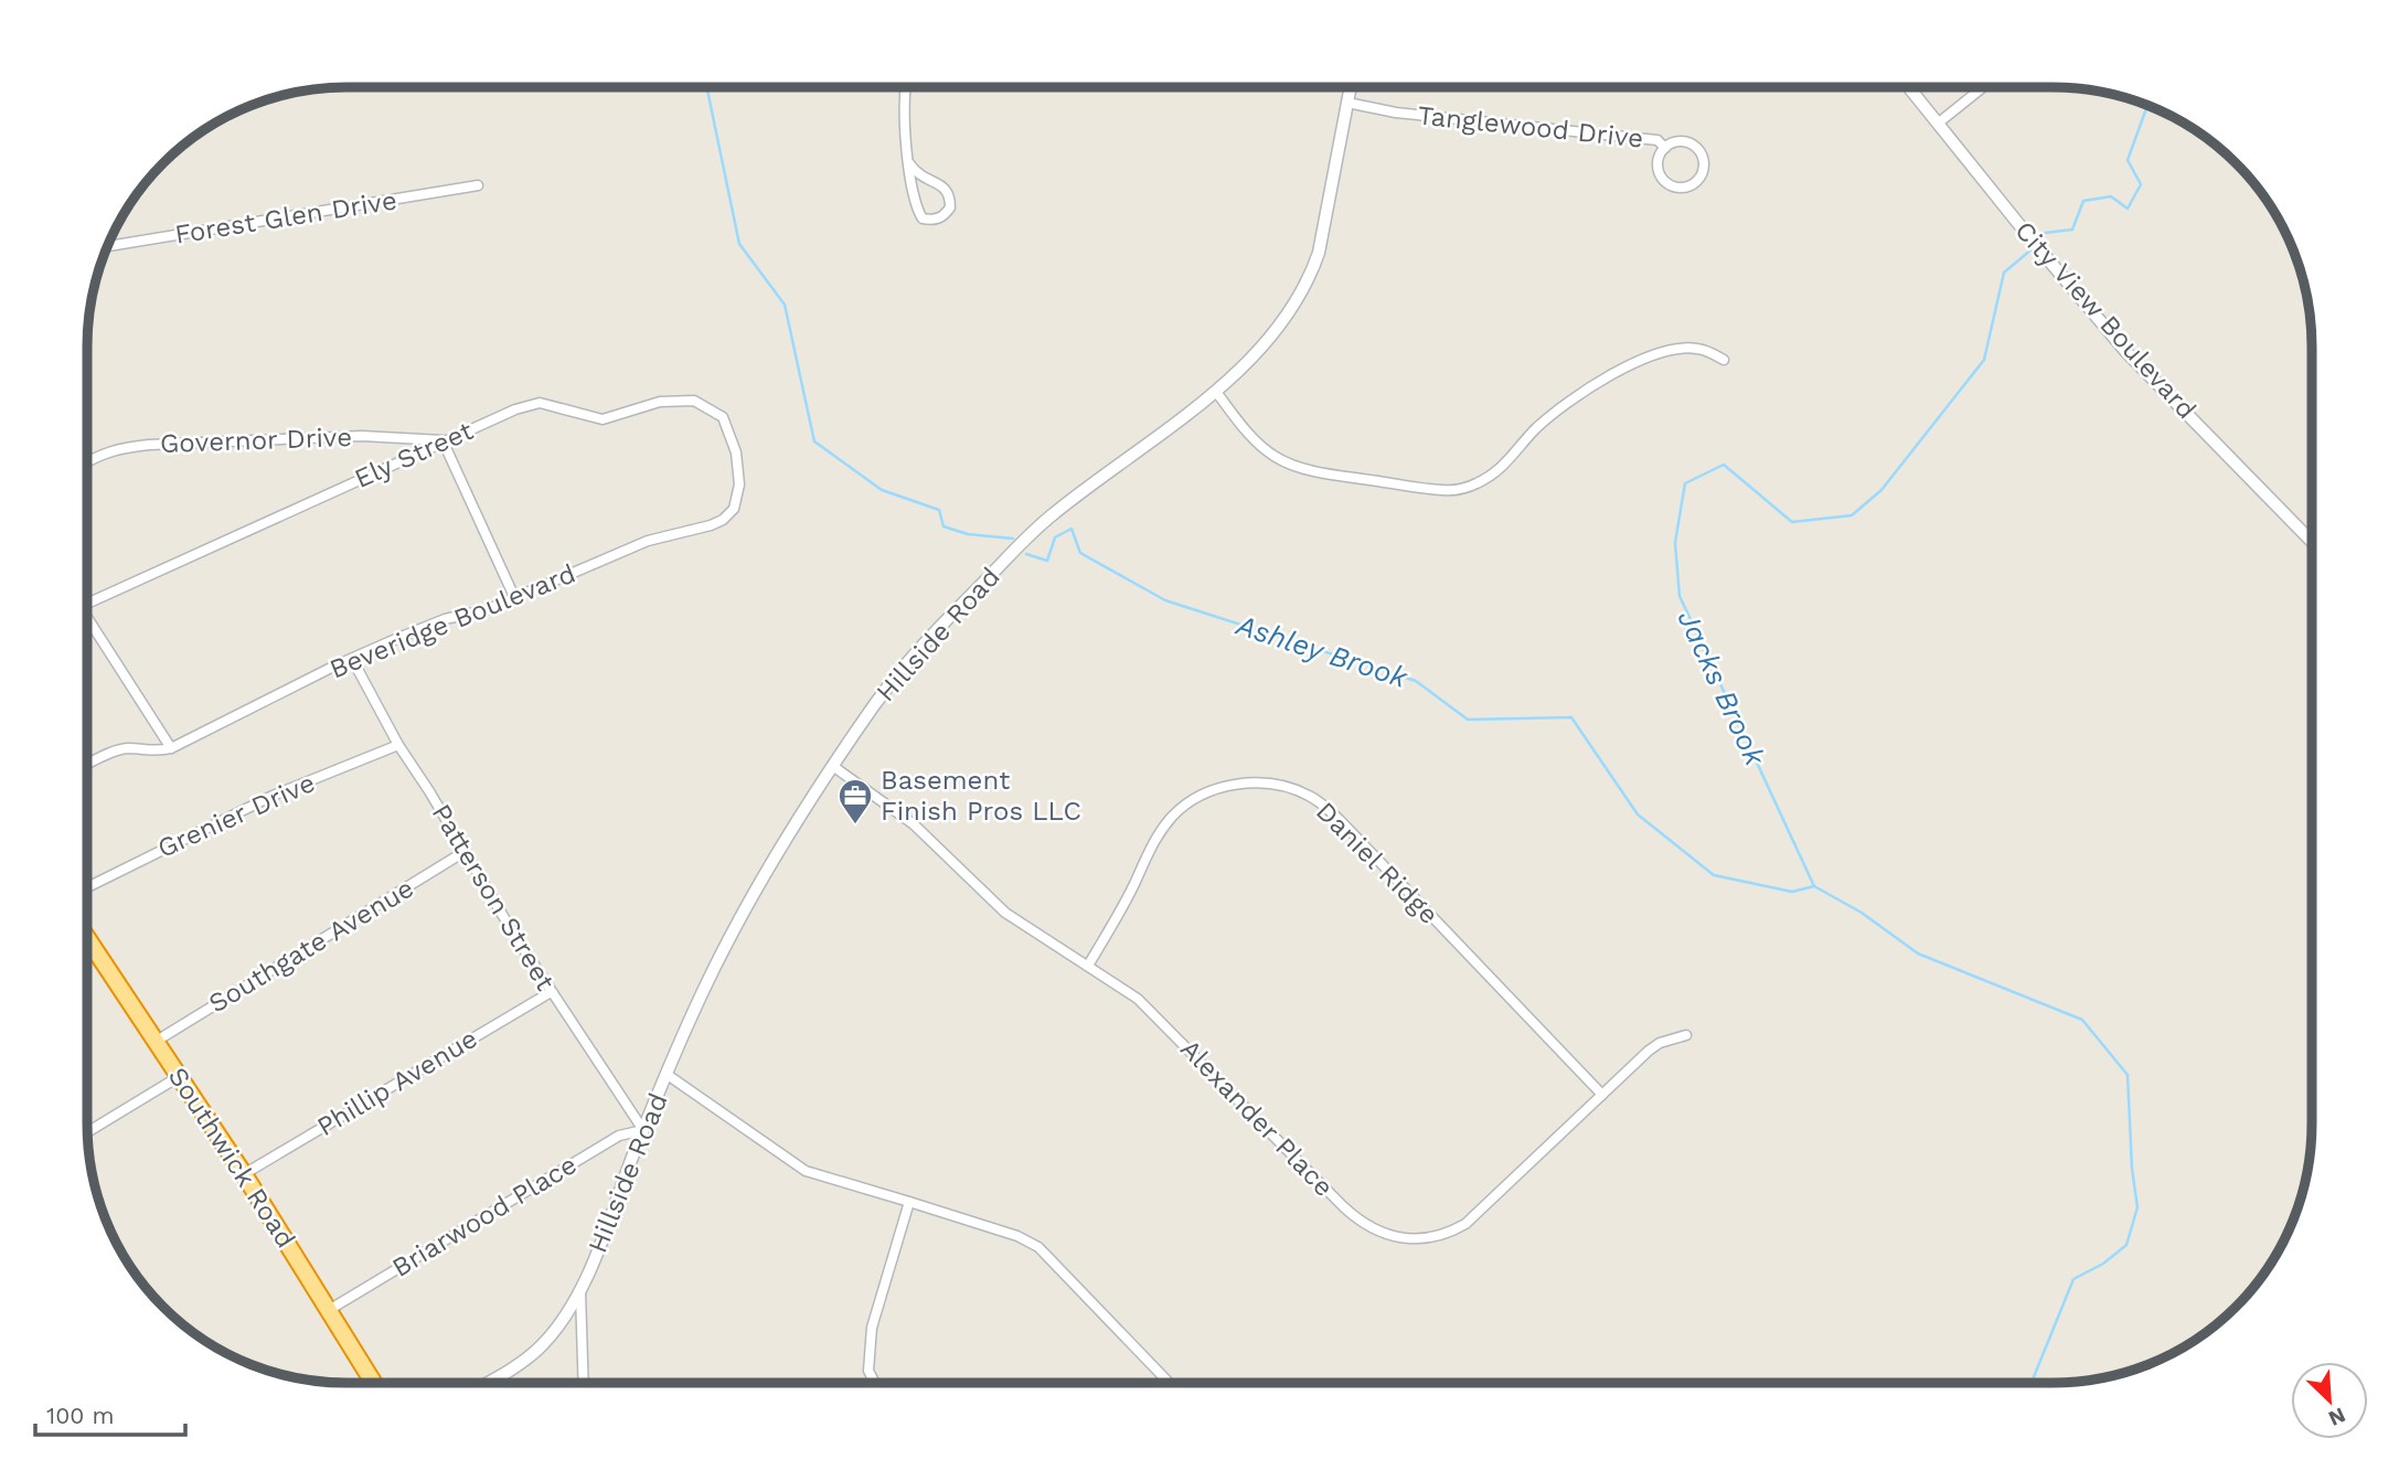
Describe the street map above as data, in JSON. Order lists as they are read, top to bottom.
{
  "streets": {
    "highway": ["Southwick Road"],
    "street": [
      "Tanglewood Drive",
      "Forest Glen Drive",
      "City View Boulevard",
      "Governor Drive",
      "Ely Street",
      "Beveridge Boulevard",
      "Hillside Road",
      "Grenier Drive",
      "Daniel Ridge",
      "Patterson Street",
      "Southgate Avenue",
      "Phillip Avenue",
      "Alexander Place",
      "Briarwood Place"
    ]
  },
  "crossings": [
    ["Tanglewood Drive", "Hillside Road"],
    ["Governor Drive", "Ely Street"],
    ["Ely Street", "Beveridge Boulevard"],
    ["Beveridge Boulevard", "Patterson Street"],
    ["Hillside Road", "Patterson Street"],
    ["Hillside Road", "Alexander Place"],
    ["Hillside Road", "Briarwood Place"],
    ["Grenier Drive", "Patterson Street"],
    ["Daniel Ridge", "Alexander Place"],
    ["Patterson Street", "Southgate Avenue"],
    ["Patterson Street", "Phillip Avenue"],
    ["Patterson Street", "Briarwood Place"],
    ["Southgate Avenue", "Southwick Road"],
    ["Phillip Avenue", "Southwick Road"],
    ["Southwick Road", "Briarwood Place"]
  ],
  "water": ["Ashley Brook", "Jacks Brook"],
  "places": {
    "office": ["Basement Finish Pros LLC"]
  },
  "scale_bar": "100 m",
  "north": "bottom right"
}
